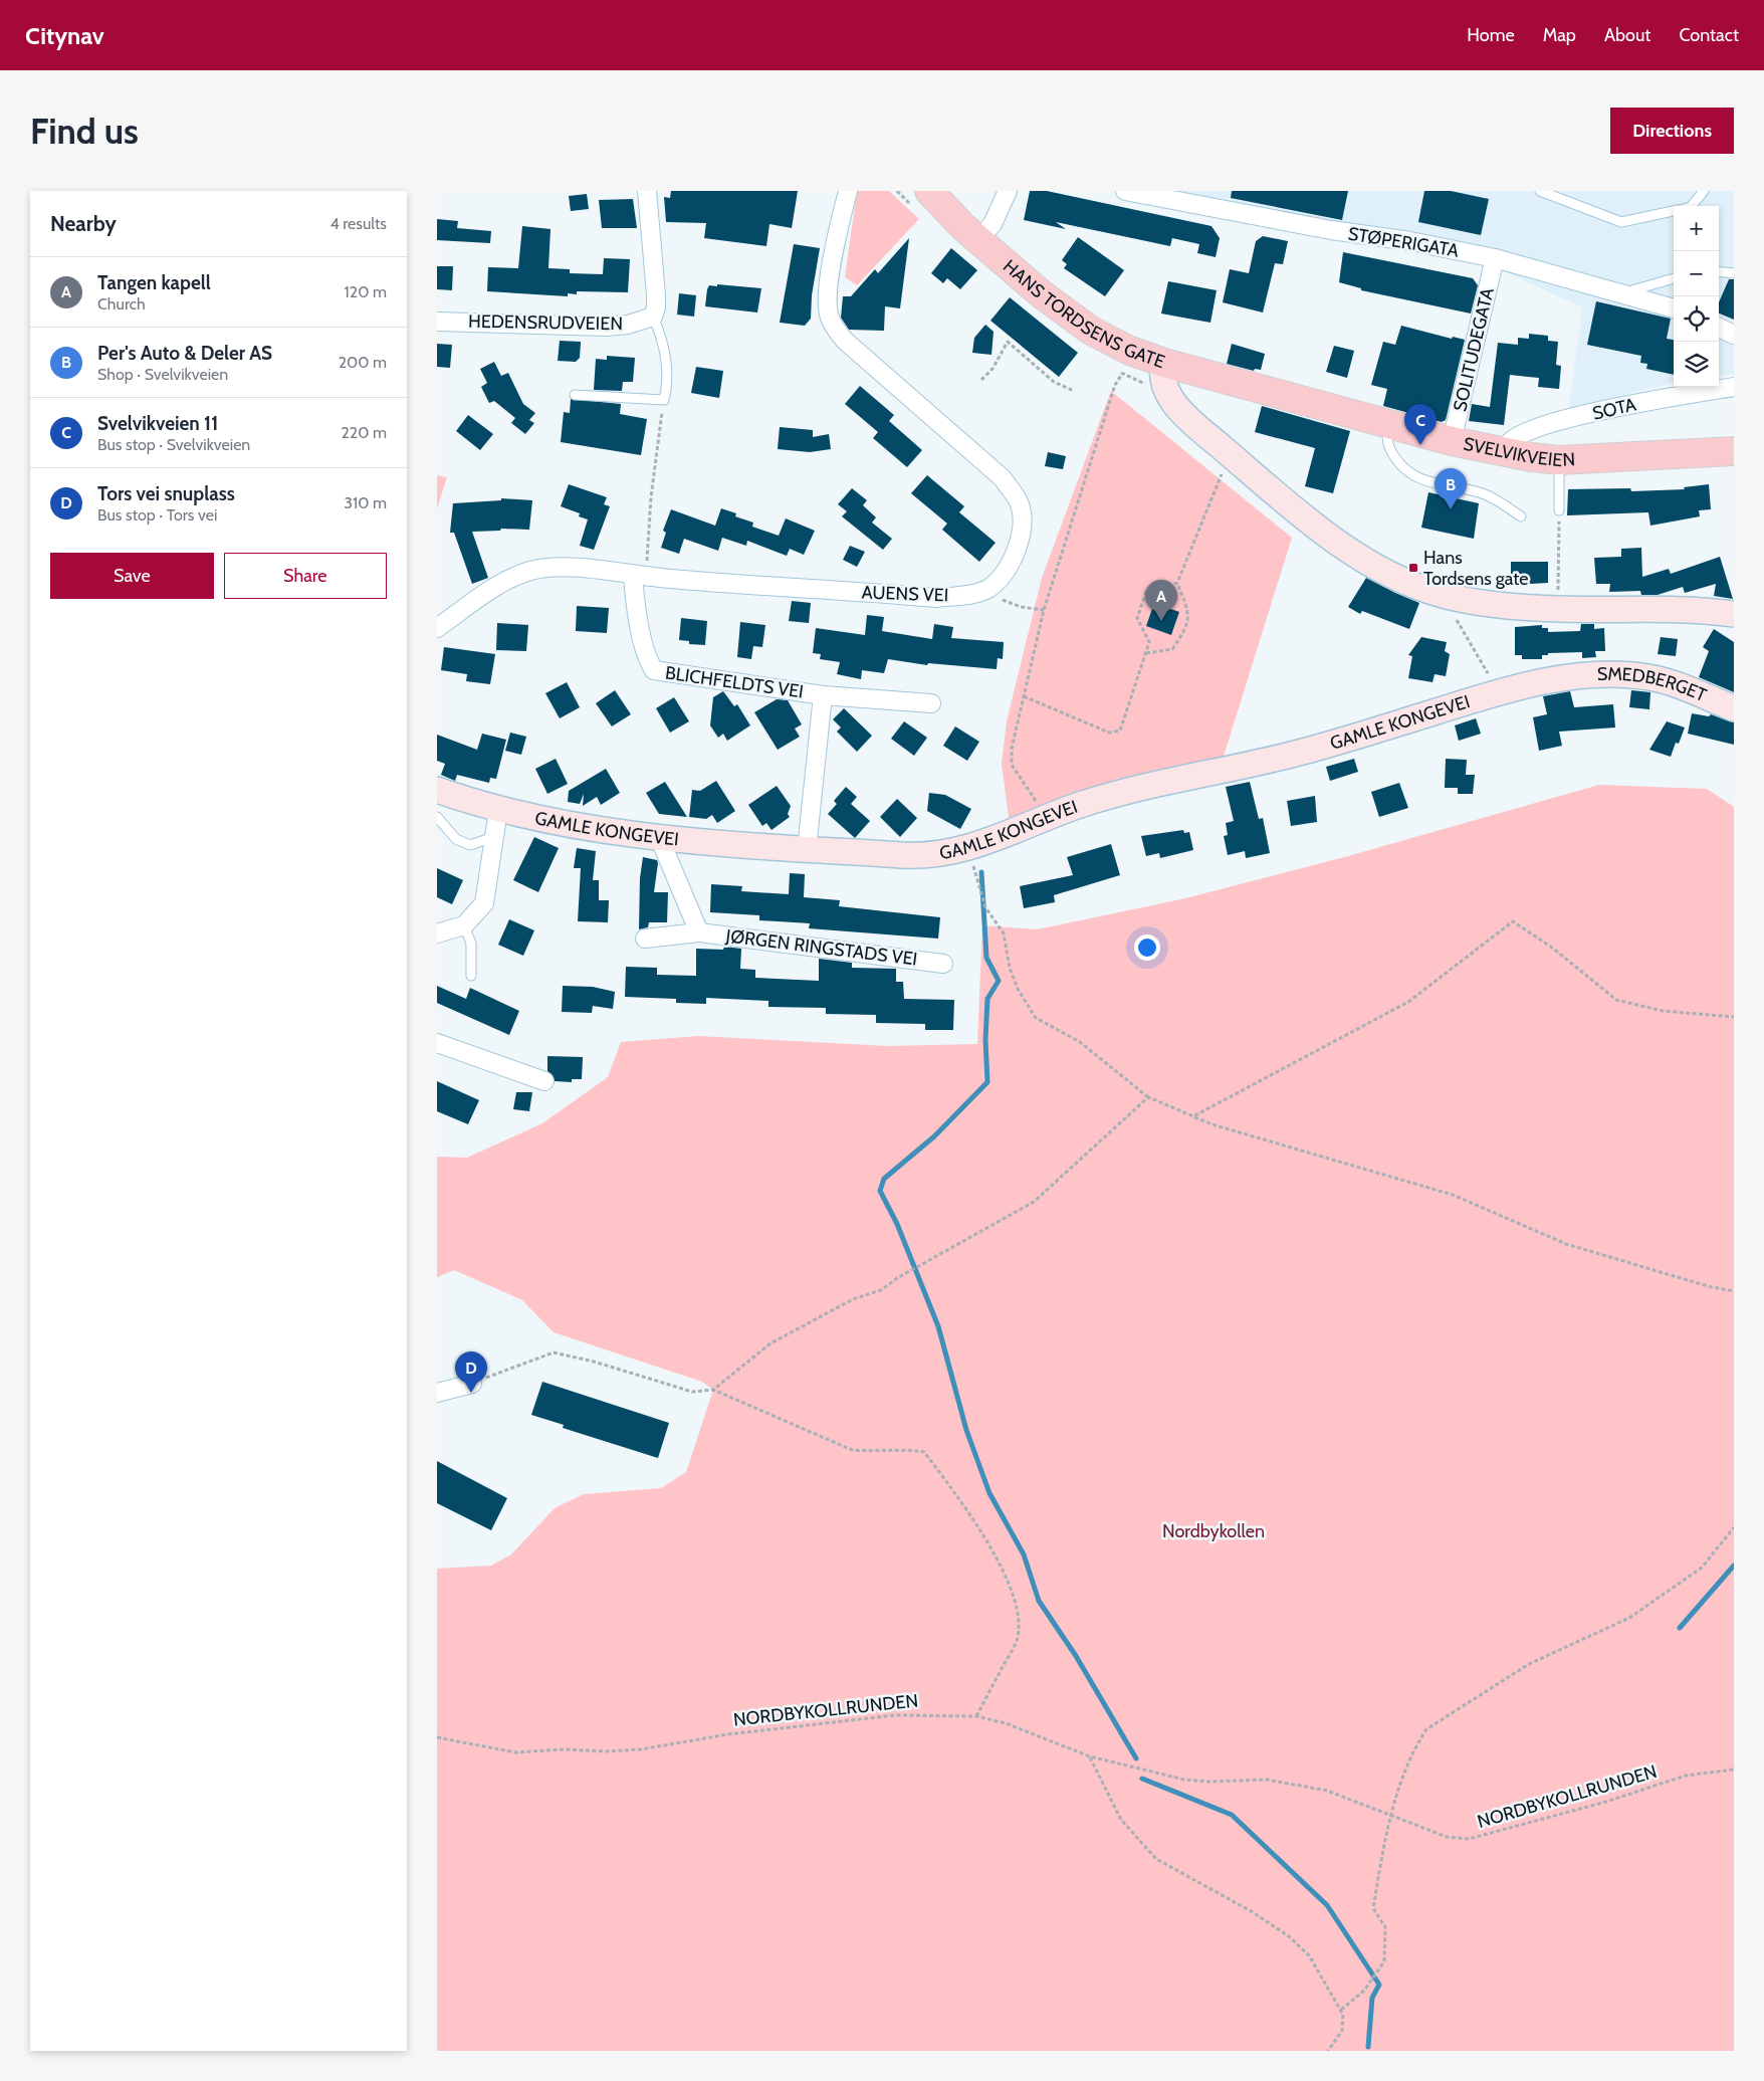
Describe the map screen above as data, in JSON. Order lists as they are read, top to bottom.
{
  "streets": {
    "main road": [
      "HANS TORDSENS GATE",
      "SVELVIKVEIEN",
      "SMEDBERGET",
      "GAMLE KONGEVEI"
    ],
    "street": [
      "STØPERIGATA",
      "HEDENSRUDVEIEN",
      "SOLITUDEGATA",
      "SOTA",
      "AUENS VEI",
      "BLICHFELDTS VEI",
      "JØRGEN RINGSTADS VEI"
    ],
    "path": ["NORDBYKOLLRUNDEN"]
  },
  "crossings": [
    ["STØPERIGATA", "SOLITUDEGATA"],
    ["HANS TORDSENS GATE", "SVELVIKVEIEN"],
    ["SOLITUDEGATA", "SVELVIKVEIEN"],
    ["SOTA", "SVELVIKVEIEN"],
    ["AUENS VEI", "BLICHFELDTS VEI"],
    ["BLICHFELDTS VEI", "GAMLE KONGEVEI"],
    ["SMEDBERGET", "GAMLE KONGEVEI"]
  ],
  "parks": ["Nordbykollen"],
  "places": {
    "transit": ["Hans Tordsens gate"]
  },
  "page": {
    "header": "Citynav",
    "nav": [
      "Home",
      "Map",
      "About",
      "Contact"
    ],
    "buttons": [
      "Directions",
      ["Save", "Share"]
    ],
    "title": "Find us",
    "heading": ["Nearby", "4 results"],
    "map_buttons": ["+", "−"],
    "list": [
      {
        "mark": "A",
        "name": "Tangen kapell",
        "note": "Church",
        "value": "120 m"
      },
      {
        "mark": "B",
        "name": "Per's Auto & Deler AS",
        "note": "Shop · Svelvikveien",
        "value": "200 m"
      },
      {
        "mark": "C",
        "name": "Svelvikveien 11",
        "note": "Bus stop · Svelvikveien",
        "value": "220 m"
      },
      {
        "mark": "D",
        "name": "Tors vei snuplass",
        "note": "Bus stop · Tors vei",
        "value": "310 m"
      }
    ],
    "pins": [
      "C",
      "B",
      "A",
      "D"
    ]
  }
}
